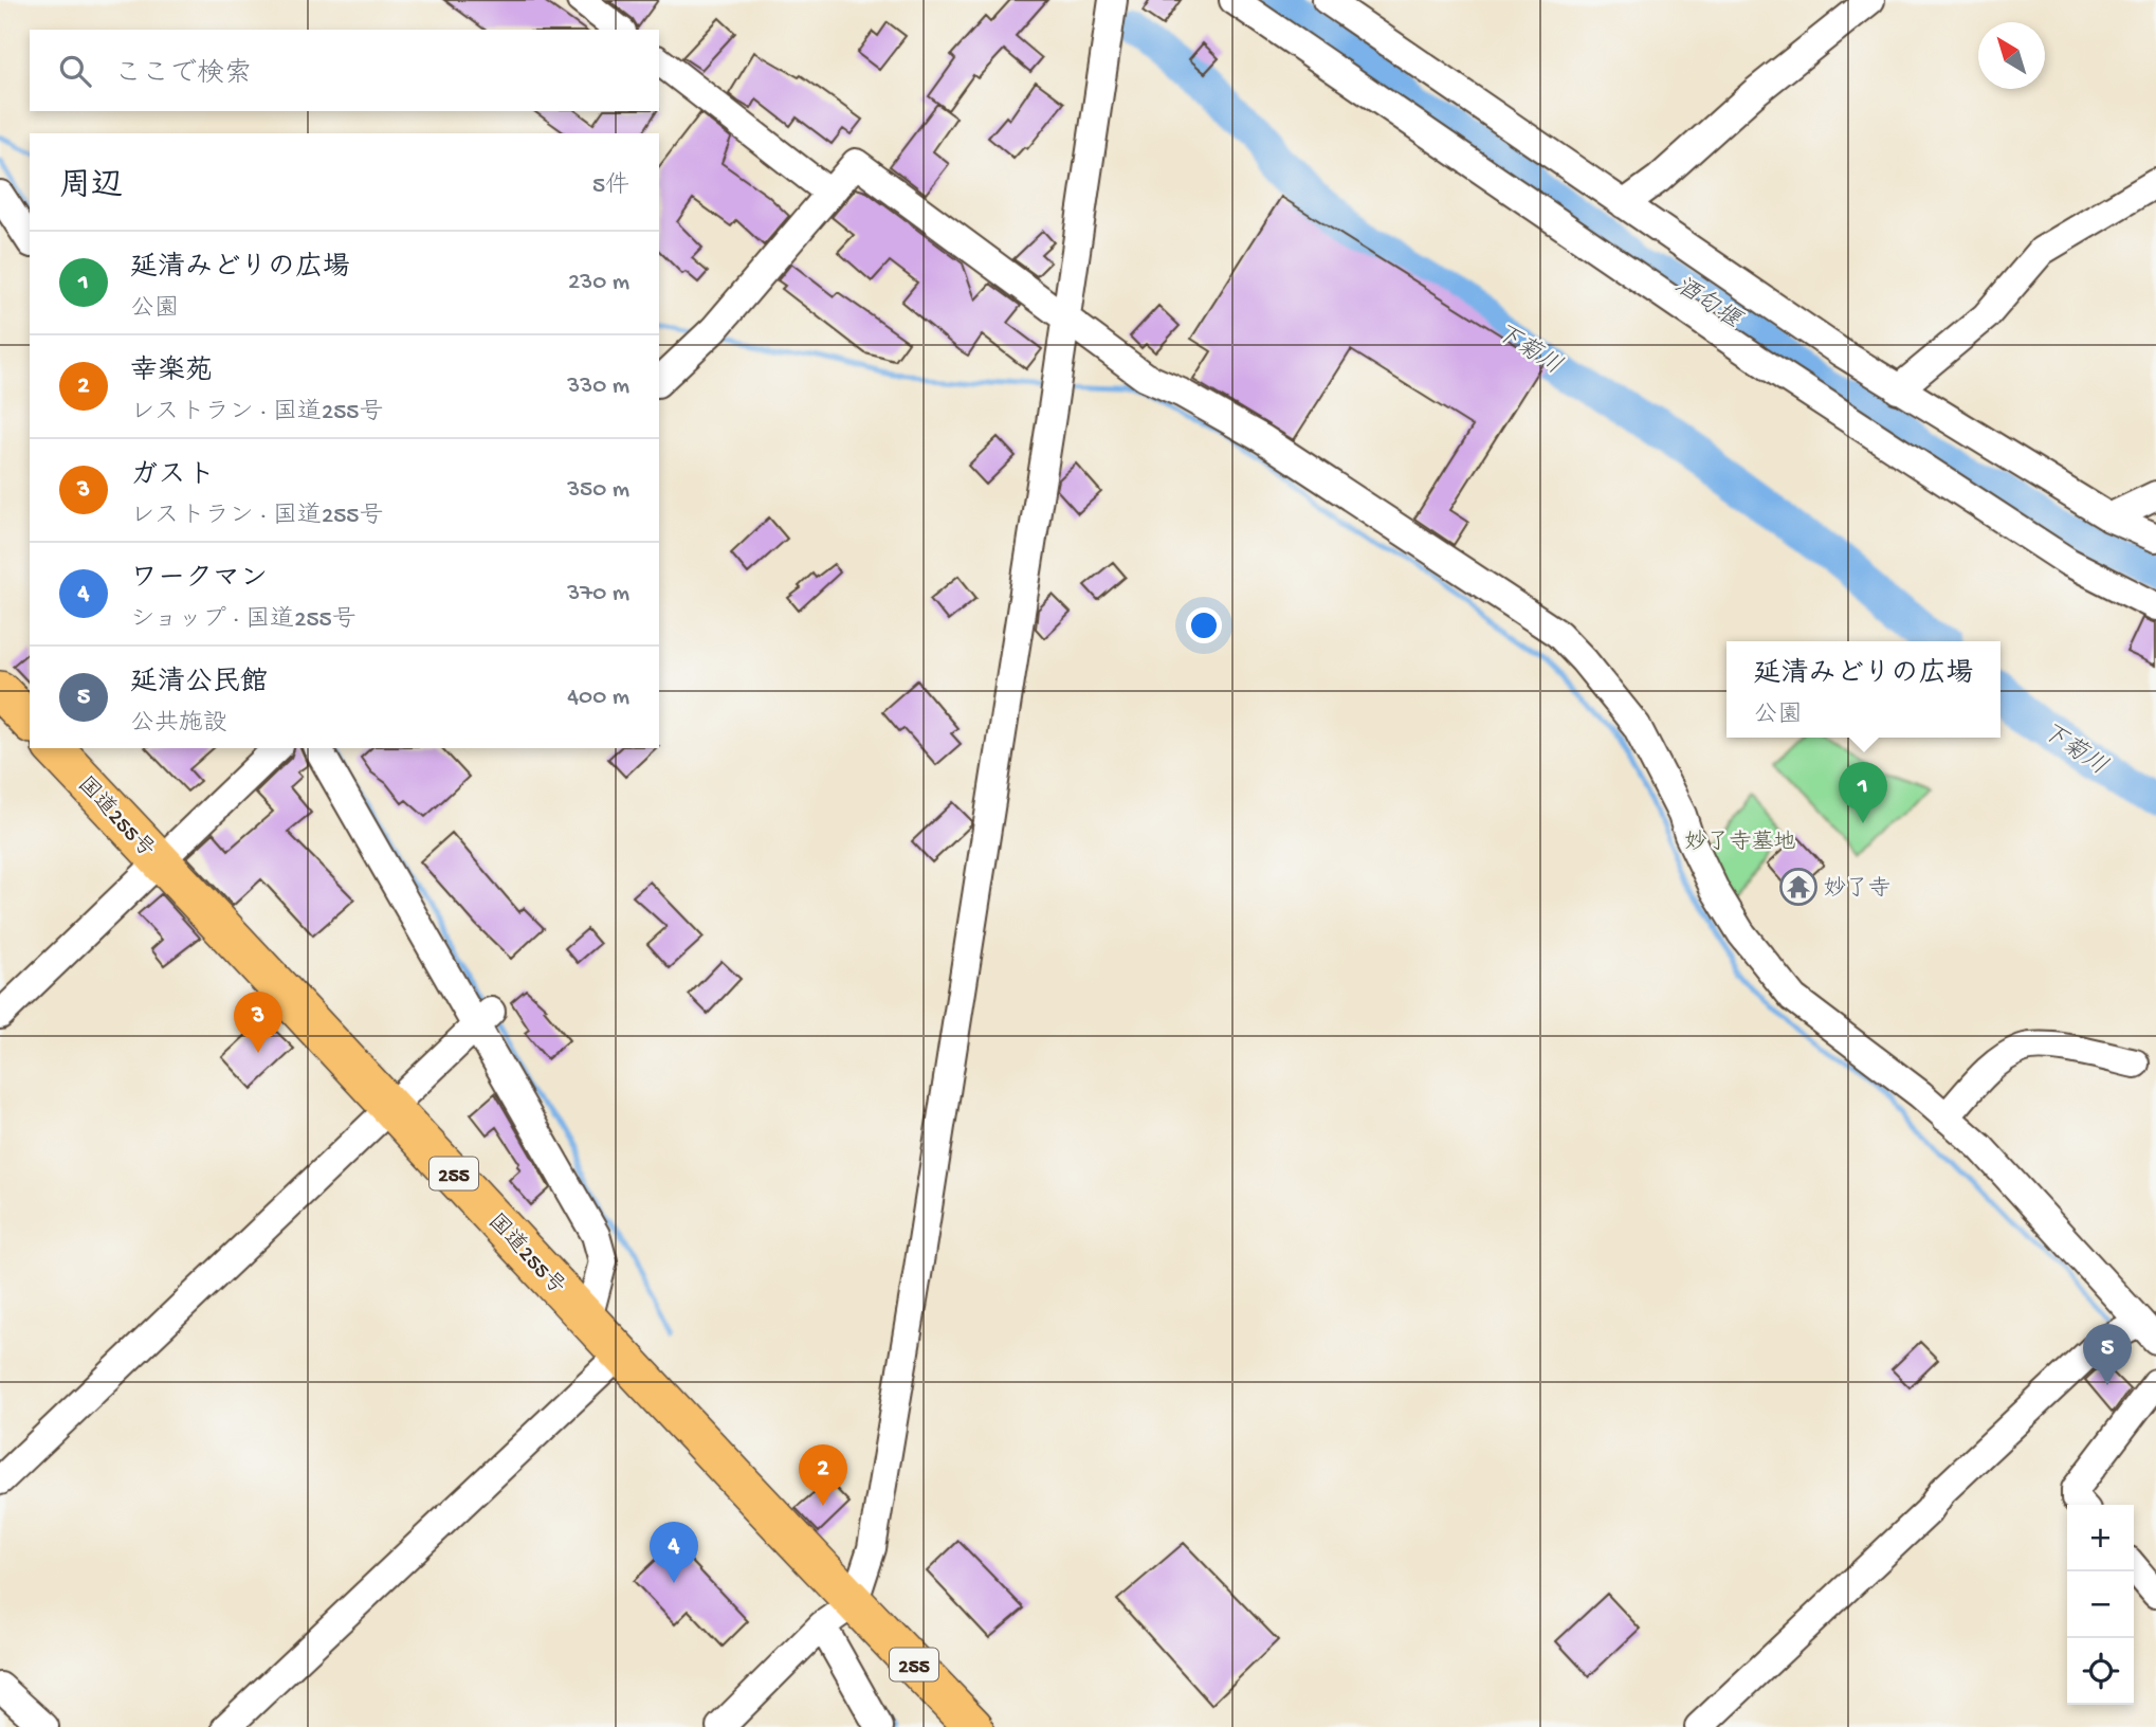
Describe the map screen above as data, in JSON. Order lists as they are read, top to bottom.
{
  "streets": {
    "highway": ["国道255号", "255"]
  },
  "water": ["酒匂堰", "下菊川"],
  "parks": ["妙了寺墓地"],
  "places": {
    "temple": ["妙了寺"]
  },
  "north": "top left",
  "page": {
    "search": "ここで検索",
    "heading": ["周辺", "5件"],
    "list": [
      {
        "mark": "1",
        "name": "延清みどりの広場",
        "note": "公園",
        "value": "230 m"
      },
      {
        "mark": "2",
        "name": "幸楽苑",
        "note": "レストラン · 国道255号",
        "value": "330 m"
      },
      {
        "mark": "3",
        "name": "ガスト",
        "note": "レストラン · 国道255号",
        "value": "350 m"
      },
      {
        "mark": "4",
        "name": "ワークマン",
        "note": "ショップ · 国道255号",
        "value": "370 m"
      },
      {
        "mark": "5",
        "name": "延清公民館",
        "note": "公共施設",
        "value": "400 m"
      }
    ],
    "popup": ["延清みどりの広場", "公園"],
    "pins": [
      "1",
      "3",
      "5",
      "2",
      "4"
    ],
    "map_buttons": ["+", "−"]
  }
}
